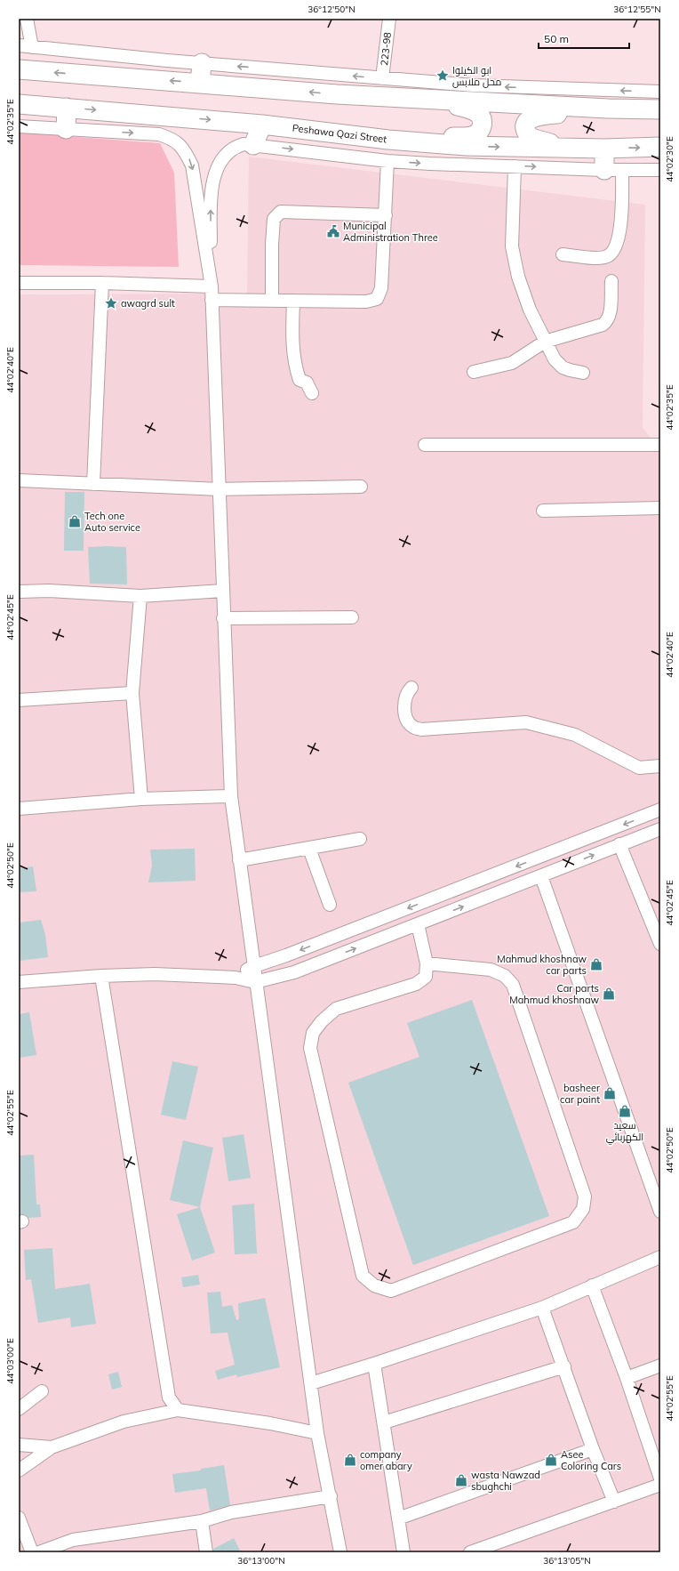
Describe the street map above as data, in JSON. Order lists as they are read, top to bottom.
{
  "streets": {
    "highway": ["Peshawa Qazi Street"],
    "street": ["223-98"]
  },
  "places": {
    "place": ["ابو الكيلوا محل ملابس", "awagrd sult"],
    "public building": ["Municipal Administration Three"],
    "shop": [
      "Tech one Auto service",
      "Mahmud khoshnaw car parts",
      "Car parts Mahmud khoshnaw",
      "basheer car paint",
      "سعيد الكهربائي",
      "company omer abary",
      "Asee Coloring Cars",
      "wasta Nawzad sbughchi"
    ]
  },
  "scale_bar": "50 m",
  "coordinates": [
    "36°12'50\"N",
    "36°12'55\"N",
    "44°02'35\"E",
    "44°02'30\"E",
    "44°02'40\"E",
    "44°02'45\"E",
    "44°02'50\"E",
    "44°02'55\"E",
    "44°03'00\"E",
    "36°13'00\"N",
    "36°13'05\"N"
  ]
}
